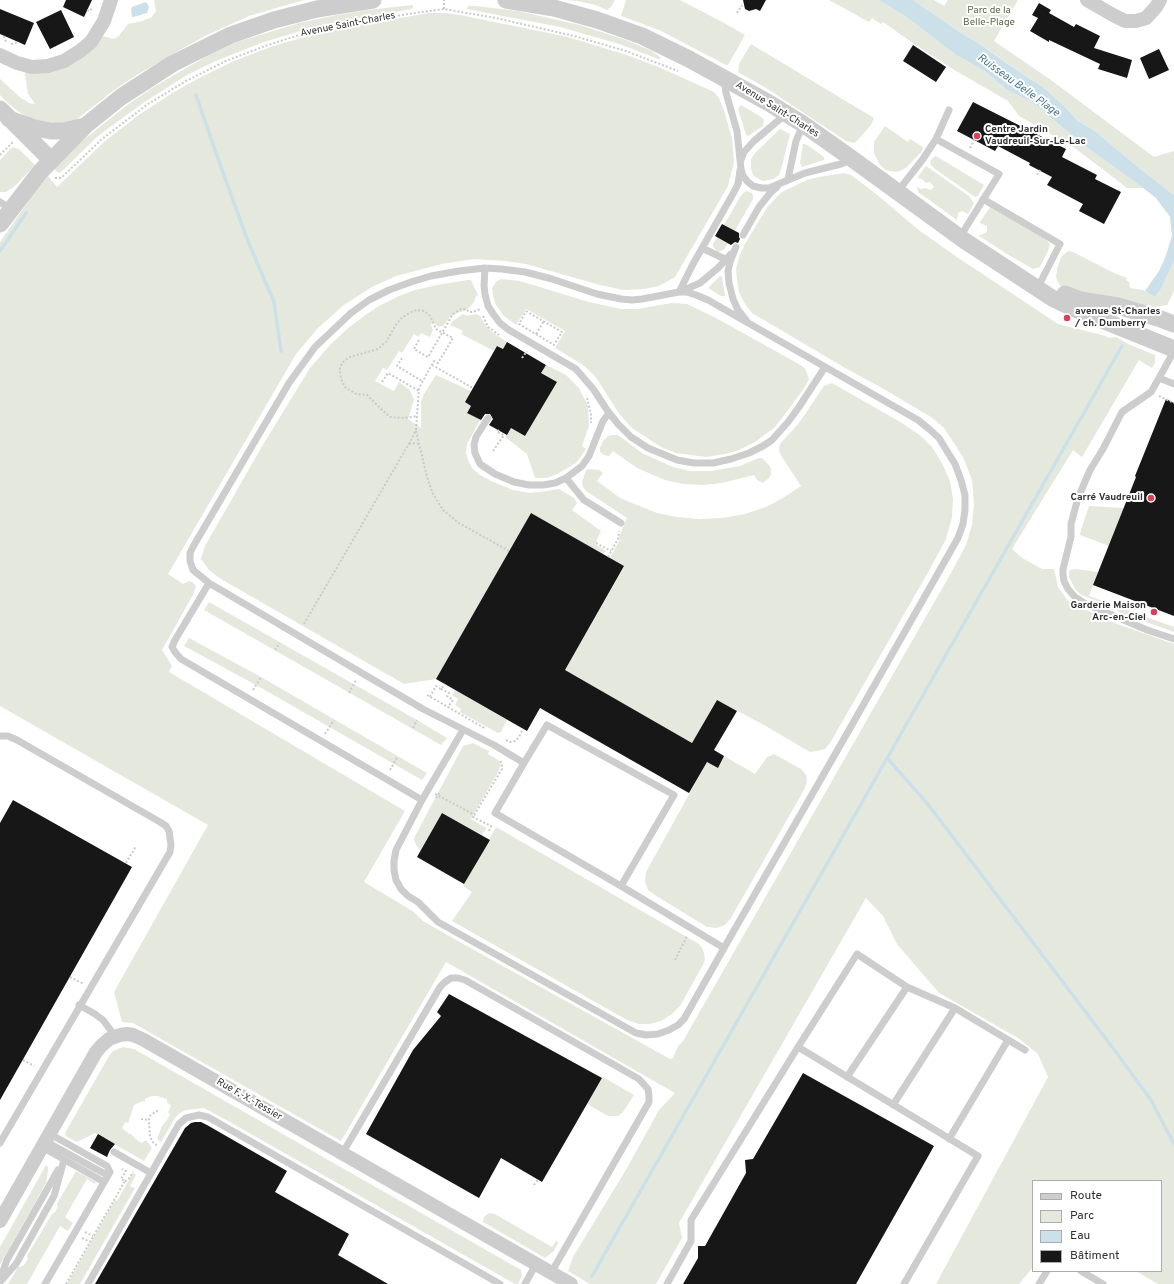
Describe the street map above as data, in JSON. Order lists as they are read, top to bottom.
{
  "streets": {
    "street": ["Avenue Saint-Charles", "Rue F.-X.-Tessier"]
  },
  "water": ["Ruisseau Belle Plage"],
  "parks": ["Parc de la Belle-Plage"],
  "places": [
    "Centre Jardin Vaudreuil-Sur-Le-Lac",
    "avenue St-Charles / ch. Dumberry",
    "Carré Vaudreuil",
    "Garderie Maison Arc-en-Ciel"
  ],
  "legend": [
    "Route",
    "Parc",
    "Eau",
    "Bâtiment"
  ]
}
